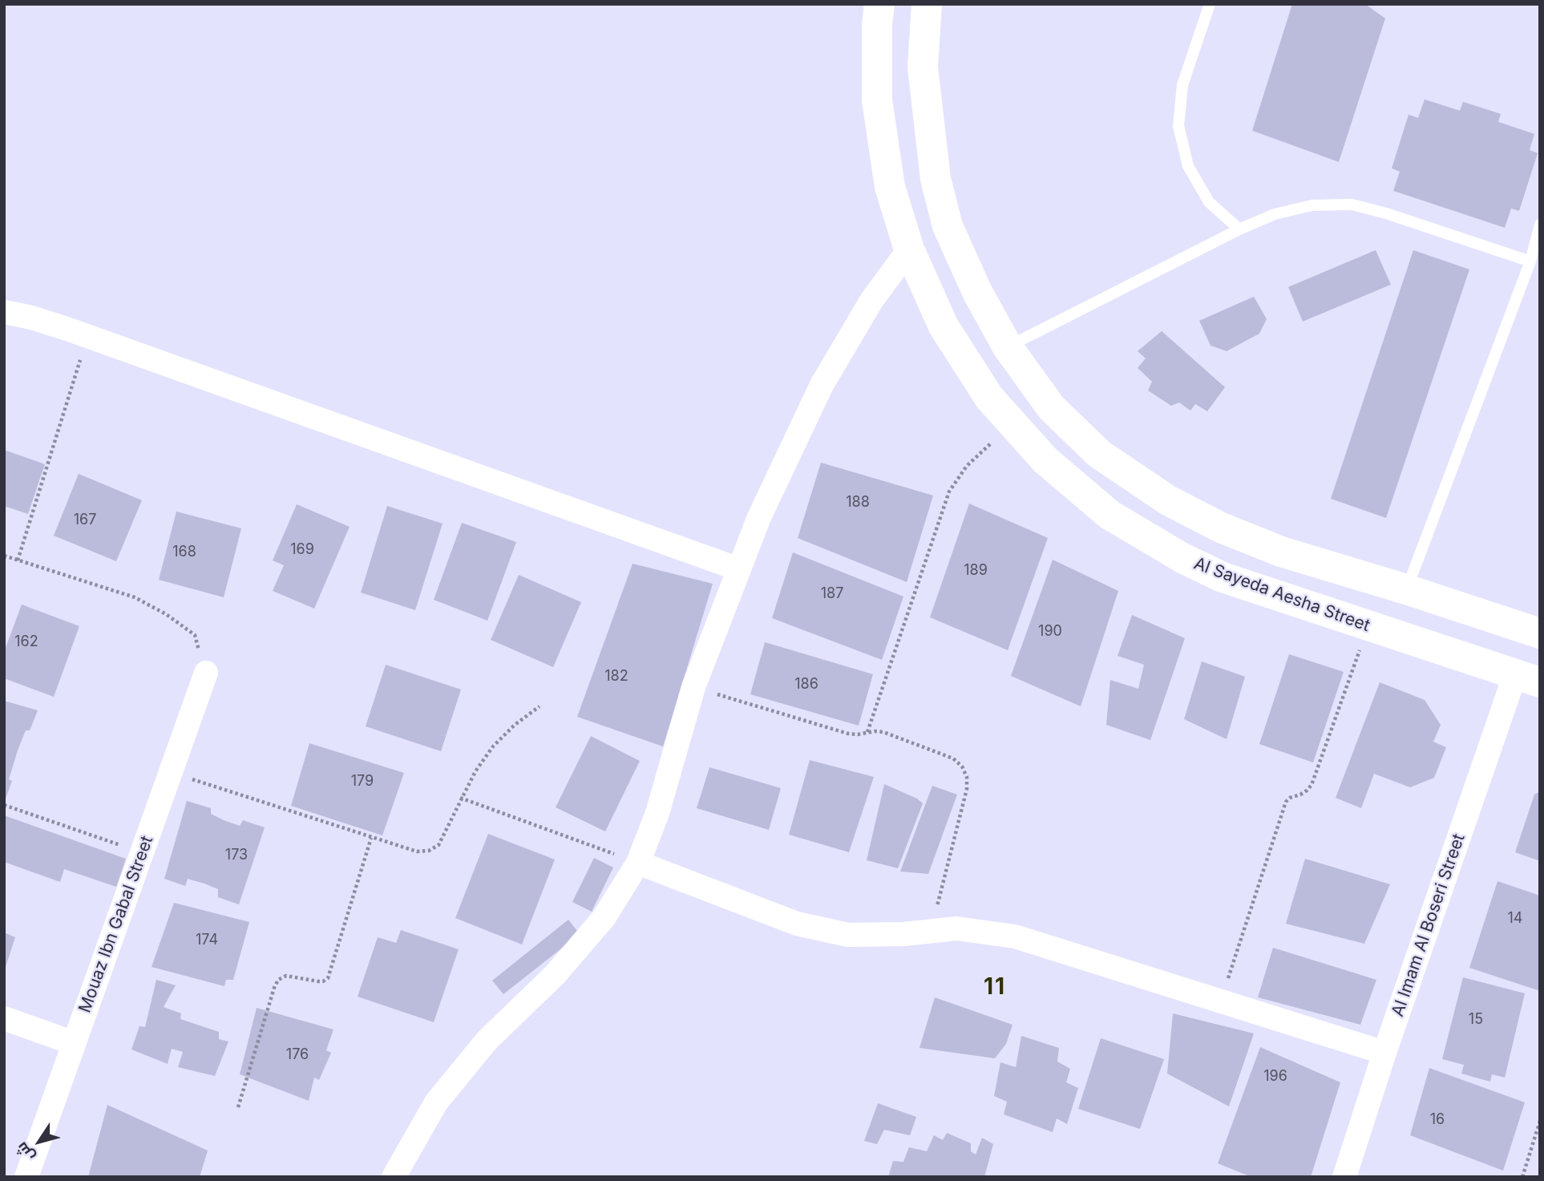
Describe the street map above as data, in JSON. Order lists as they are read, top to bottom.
{
  "streets": {
    "street": ["Al Sayeda Aesha Street", "Mouaz Ibn Gabal Street", "Al Imam Al Boseri Street"]
  },
  "crossings": [
    ["Al Sayeda Aesha Street", "Al Imam Al Boseri Street"]
  ],
  "districts": ["11"],
  "house_numbers": [
    "188",
    "167",
    "169",
    "168",
    "189",
    "187",
    "190",
    "162",
    "182",
    "186",
    "179",
    "173",
    "14",
    "174",
    "15",
    "176",
    "196",
    "16"
  ],
  "north": "bottom left"
}
